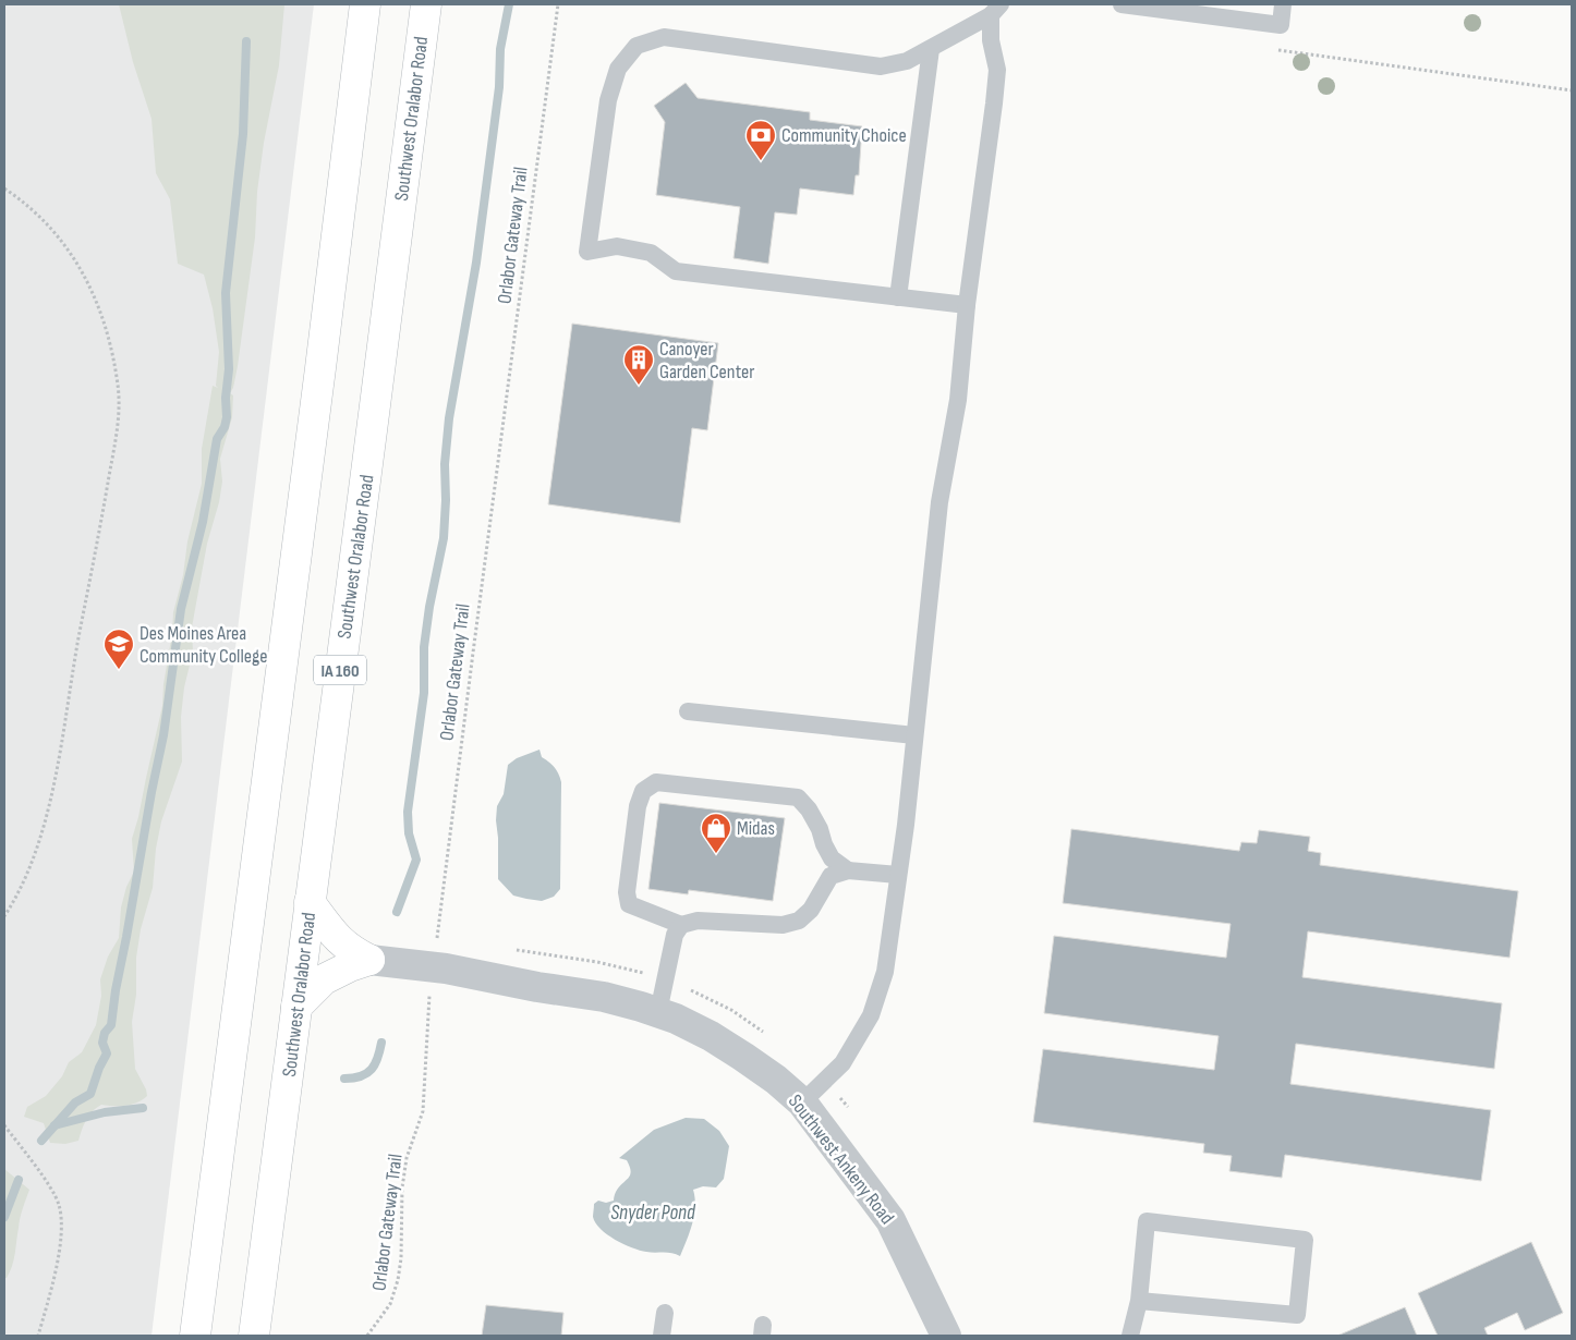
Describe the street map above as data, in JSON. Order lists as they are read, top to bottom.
{
  "streets": {
    "main road": ["Southwest Oralabor Road", "IA 160"],
    "street": ["Southwest Ankeny Road"],
    "path": ["Orlabor Gateway Trail"]
  },
  "crossings": [
    ["Orlabor Gateway Trail", "Southwest Ankeny Road"]
  ],
  "water": ["Snyder Pond"],
  "places": {
    "bank": ["Community Choice"],
    "building": ["Canoyer Garden Center"],
    "school or university": ["Des Moines Area Community College"],
    "shop": ["Midas"]
  }
}
